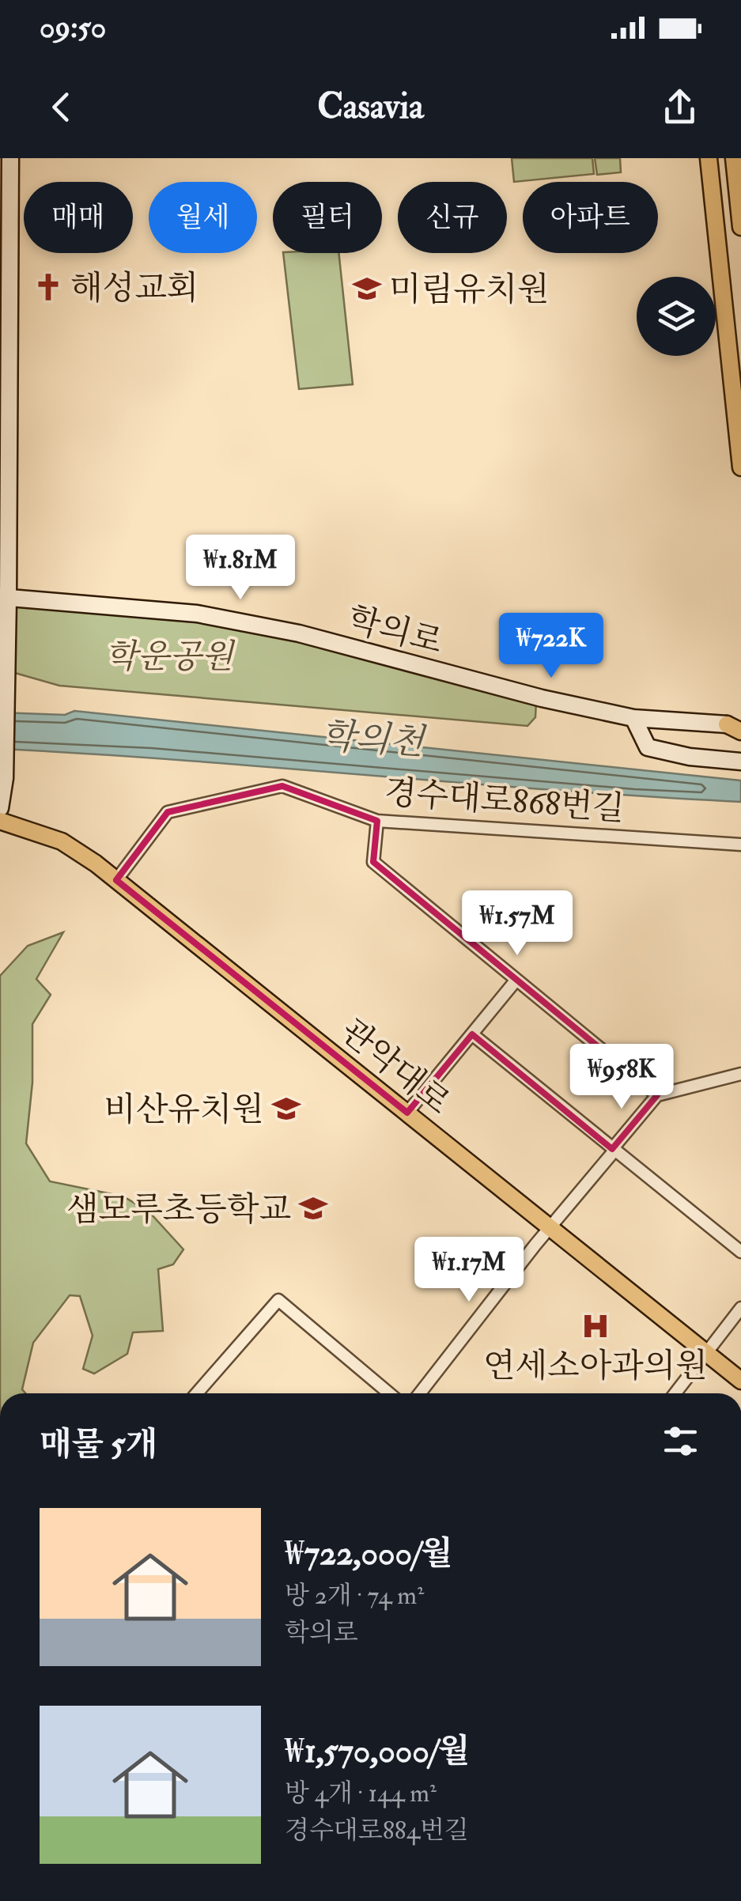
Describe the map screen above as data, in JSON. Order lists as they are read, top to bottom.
{
  "streets": {
    "main road": ["관악대로"],
    "street": ["학의로", "경수대로868번길"]
  },
  "crossings": [
    ["경수대로868번길", "관악대로"]
  ],
  "water": ["학의천"],
  "parks": ["학운공원"],
  "places": {
    "church": ["해성교회"],
    "school or university": ["미림유치원", "비산유치원", "샘모루초등학교"],
    "hospital": ["연세소아과의원"]
  },
  "page": {
    "status": "09:50",
    "header": "Casavia",
    "chip": [
      "매매",
      "월세",
      "필터",
      "신규",
      "아파트"
    ],
    "price": [
      "₩1.81M",
      "₩722K",
      "₩1.57M",
      "₩958K",
      "₩1.17M"
    ],
    "heading": "매물 5개",
    "list": [
      {
        "name": "₩722,000/월",
        "note": "방 2개 · 74 m² · 학의로"
      },
      {
        "name": "₩1,570,000/월",
        "note": "방 4개 · 144 m² · 경수대로884번길"
      }
    ]
  }
}
